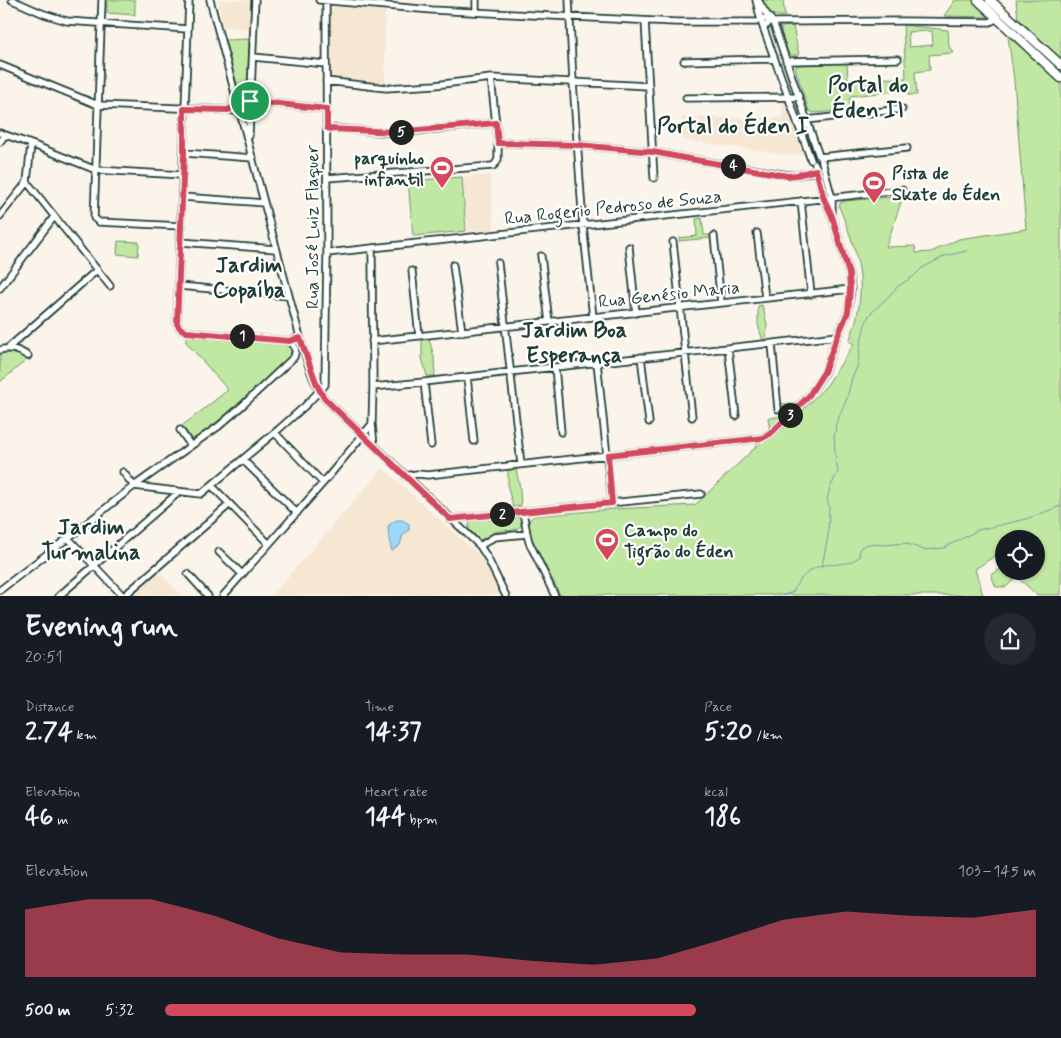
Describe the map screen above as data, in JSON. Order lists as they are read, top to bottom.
{
  "streets": {
    "street": ["Rua Rogerio Pedroso de Souza", "Rua José Luiz Flaquer", "Rua Genésio Maria"]
  },
  "crossings": [
    ["Rua Rogerio Pedroso de Souza", "Rua José Luiz Flaquer"]
  ],
  "districts": [
    "Portal do Éden II",
    "Portal do Éden I",
    "Jardim Copaíba",
    "Jardim Boa Esperança",
    "Jardim Turmalina"
  ],
  "places": {
    "sports": ["parquinho infantil", "Pista de Skate do Éden", "Campo do Tigrão do Éden"]
  },
  "page": {
    "pins": [
      "5",
      "4",
      "1",
      "3",
      "2"
    ],
    "heading": ["Evening run", "20:51"],
    "stats": [
      ["Distance", "2.74 km"],
      ["Time", "14:37"],
      ["Pace", "5:20 /km"],
      ["Elevation", "46 m"],
      ["Heart rate", "144 bpm"],
      ["kcal", "186"]
    ],
    "chart": ["Elevation", "103–145 m"],
    "list": [
      {
        "name": "500 m",
        "note": "5:32"
      }
    ]
  }
}
